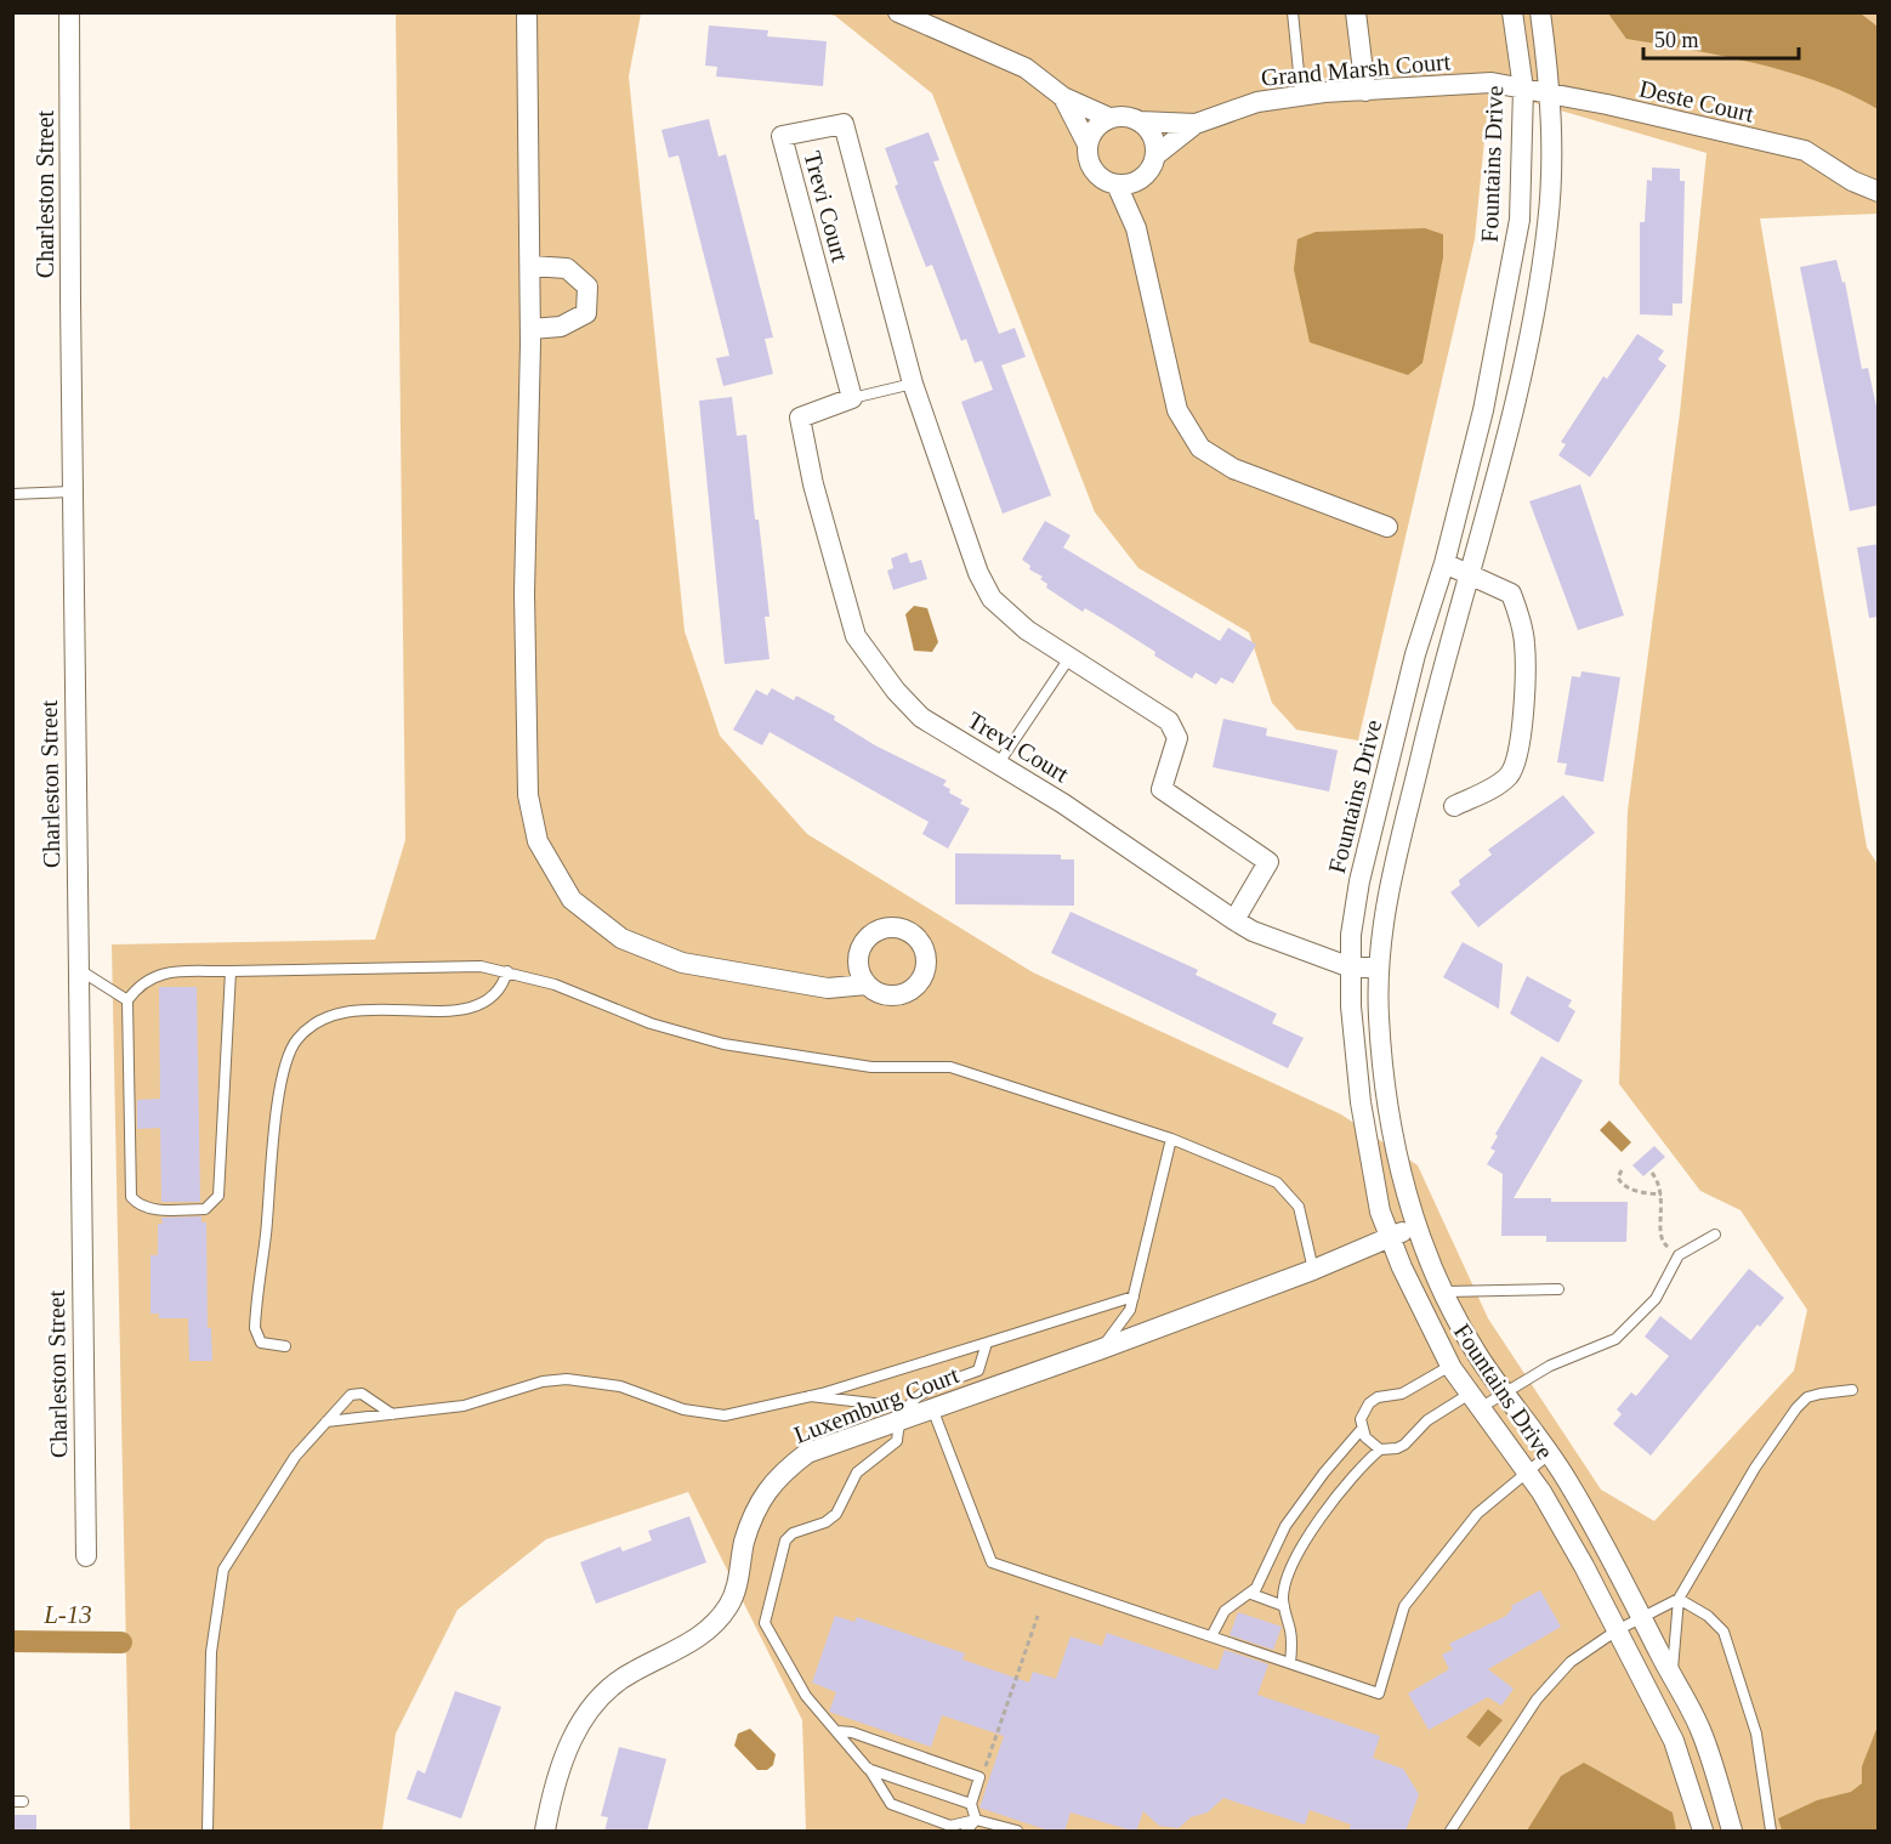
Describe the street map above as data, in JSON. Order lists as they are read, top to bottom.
{
  "streets": {
    "street": [
      "Grand Marsh Court",
      "Deste Court",
      "Fountains Drive",
      "Charleston Street",
      "Trevi Court",
      "Luxemburg Court"
    ]
  },
  "crossings": [
    ["Grand Marsh Court", "Deste Court"],
    ["Grand Marsh Court", "Fountains Drive"],
    ["Deste Court", "Fountains Drive"],
    ["Fountains Drive", "Trevi Court"],
    ["Fountains Drive", "Luxemburg Court"]
  ],
  "water": ["L-13"],
  "scale_bar": "50 m"
}
